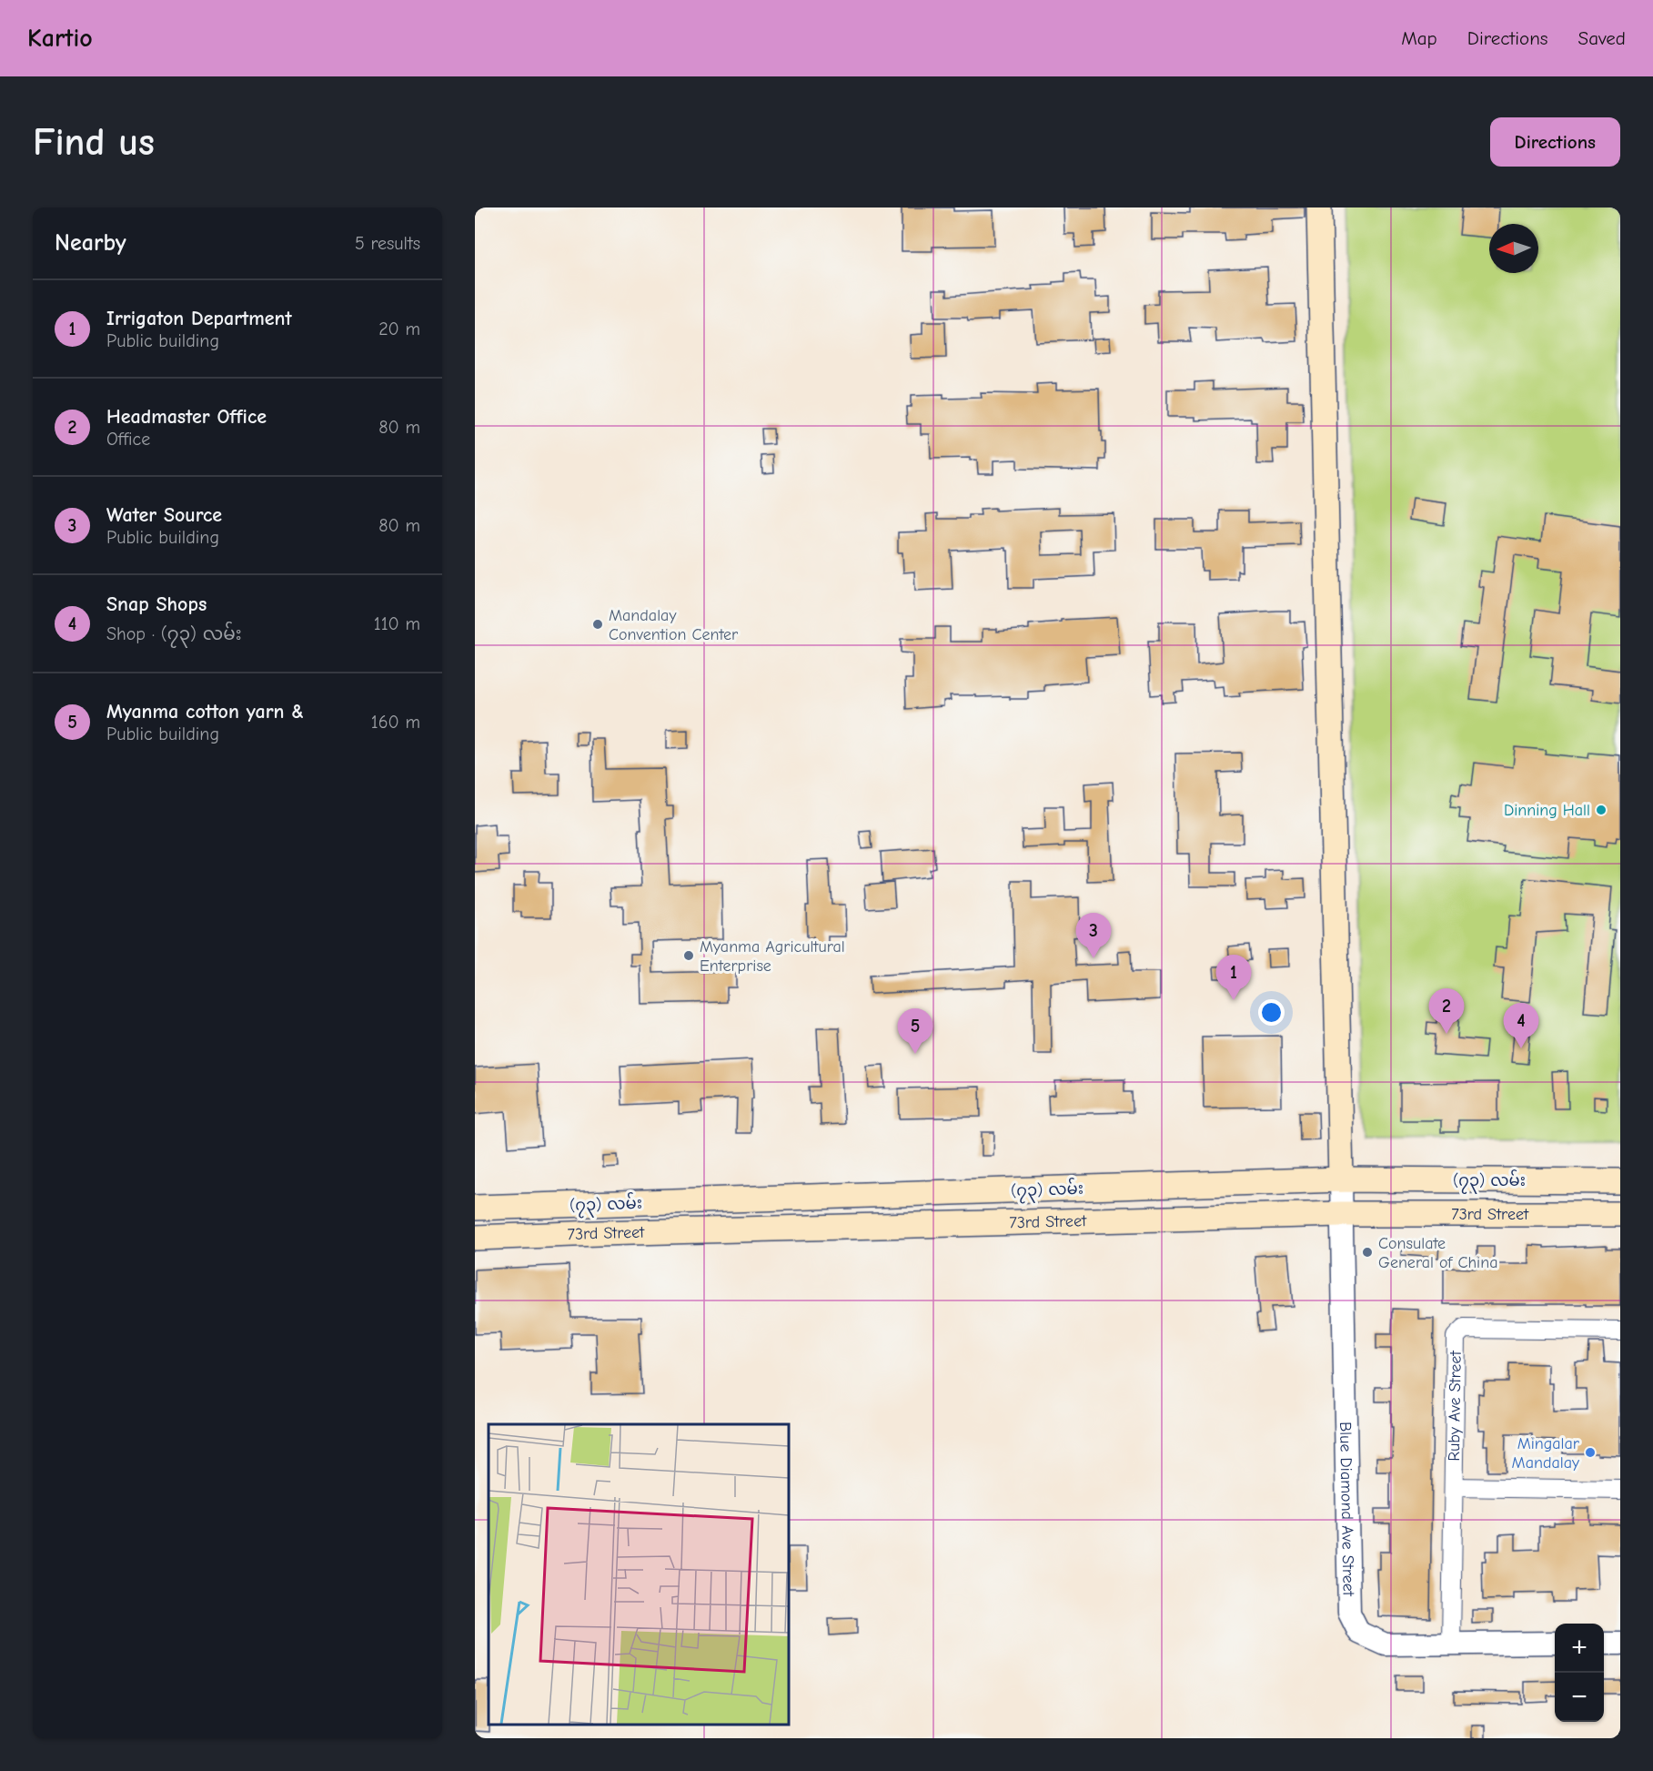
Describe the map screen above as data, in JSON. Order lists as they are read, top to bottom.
{
  "streets": {
    "main road": ["(၇၃) လမ်း", "73rd Street"],
    "street": ["Ruby Ave Street", "Blue Diamond Ave Street"]
  },
  "crossings": [
    ["(၇၃) လမ်း", "Blue Diamond Ave Street"],
    ["73rd Street", "Blue Diamond Ave Street"],
    ["Ruby Ave Street", "Blue Diamond Ave Street"]
  ],
  "places": [
    "Mandalay Convention Center",
    "Dinning Hall",
    "Myanma Agricultural Enterprise",
    "Consulate General of China",
    "Mingalar Mandalay"
  ],
  "north": "left",
  "page": {
    "header": "Kartio",
    "nav": ["Map", "Directions", "Saved"],
    "buttons": "Directions",
    "title": "Find us",
    "heading": ["Nearby", "5 results"],
    "list": [
      {
        "mark": "1",
        "name": "Irrigaton Department",
        "note": "Public building",
        "value": "20 m"
      },
      {
        "mark": "2",
        "name": "Headmaster Office",
        "note": "Office",
        "value": "80 m"
      },
      {
        "mark": "3",
        "name": "Water Source",
        "note": "Public building",
        "value": "80 m"
      },
      {
        "mark": "4",
        "name": "Snap Shops",
        "note": "Shop · (၇၃) လမ်း",
        "value": "110 m"
      },
      {
        "mark": "5",
        "name": "Myanma cotton yarn &",
        "note": "Public building",
        "value": "160 m"
      }
    ],
    "pins": [
      "3",
      "1",
      "2",
      "4",
      "5"
    ],
    "map_buttons": ["+", "−"]
  }
}
